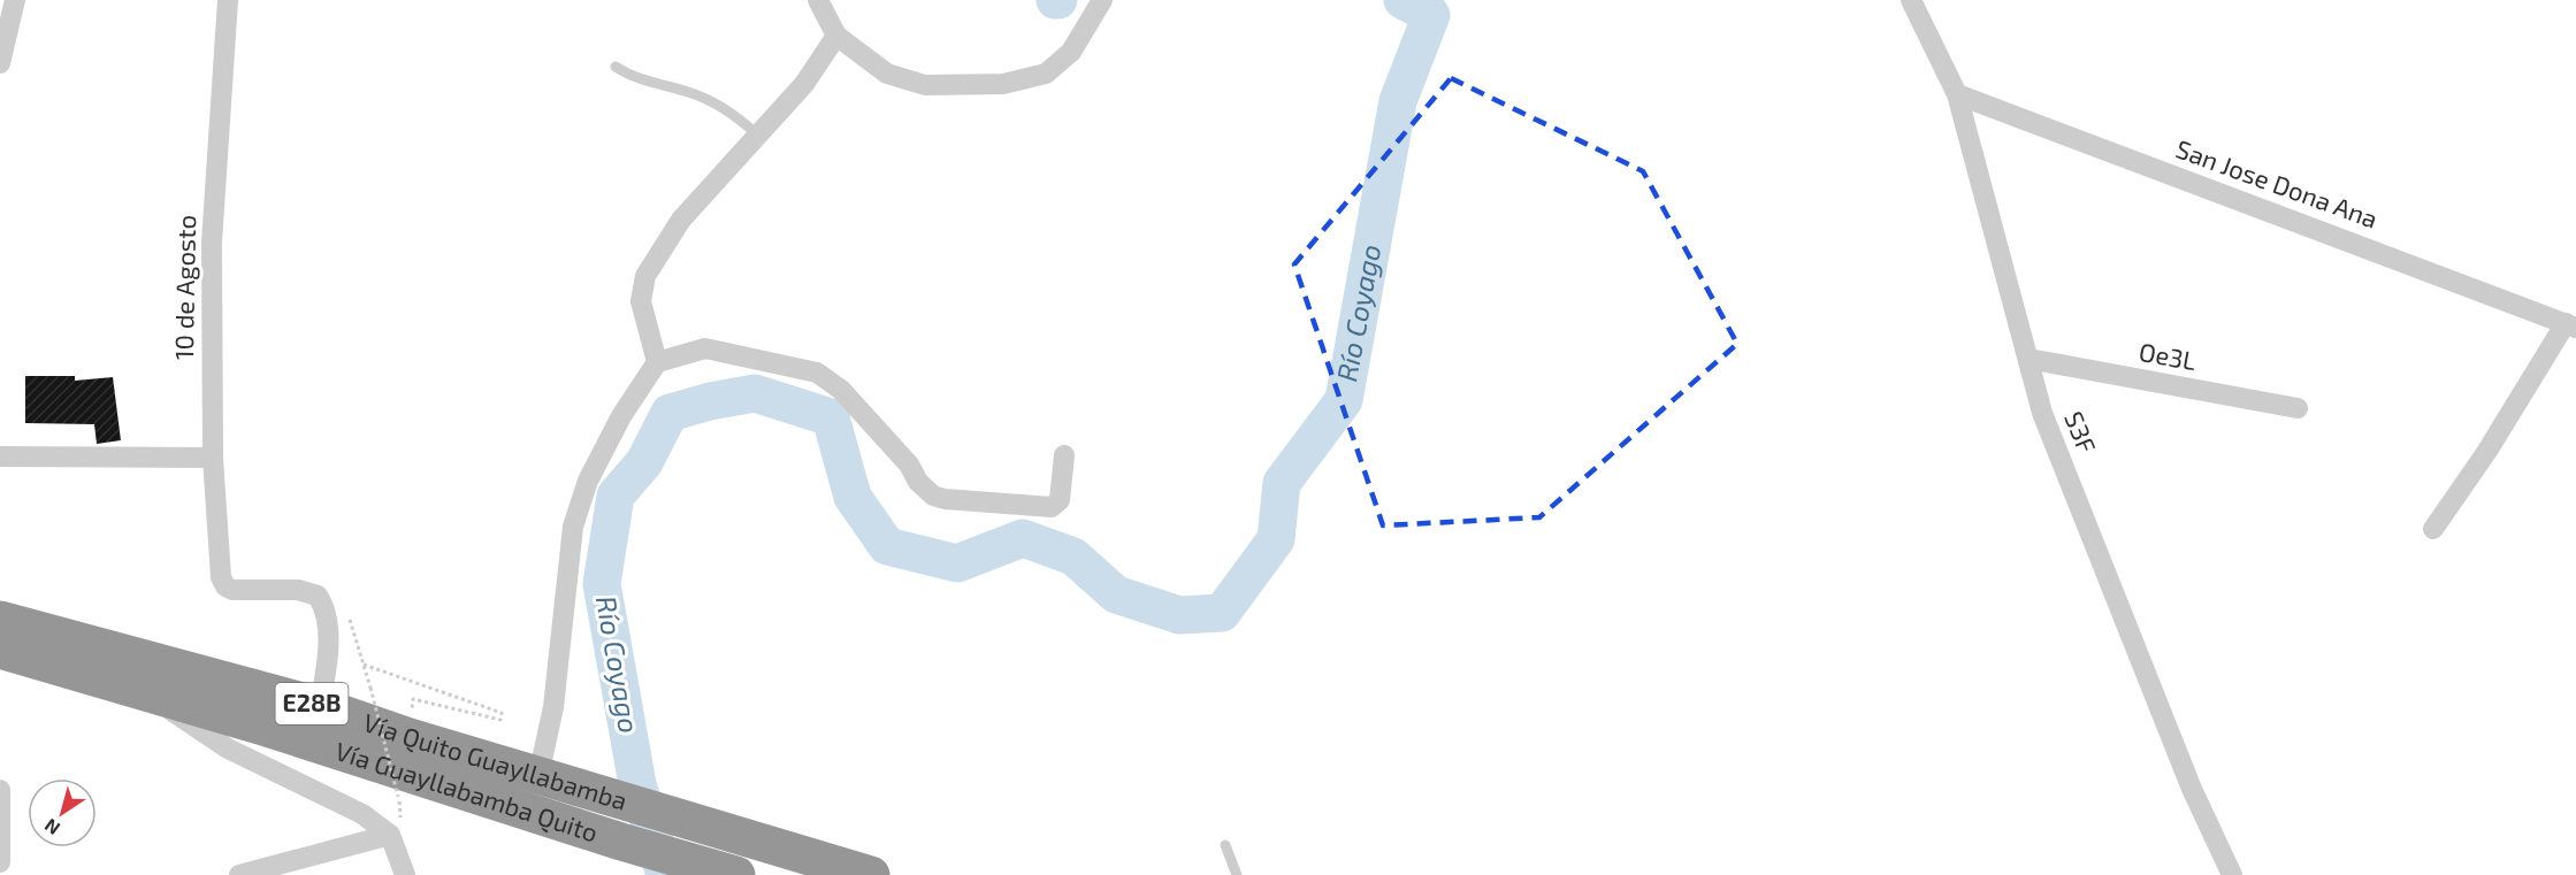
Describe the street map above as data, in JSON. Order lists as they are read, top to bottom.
{
  "streets": {
    "highway": ["E28B", "Vía Quito Guayllabamba", "Vía Guayllabamba Quito"],
    "street": [
      "San Jose Dona Ana",
      "10 de Agosto",
      "Oe3L",
      "S3F"
    ]
  },
  "crossings": [
    ["San Jose Dona Ana", "S3F"],
    ["10 de Agosto", "Vía Quito Guayllabamba"],
    ["Oe3L", "S3F"]
  ],
  "water": ["Río Coyago"],
  "north": "bottom left"
}
